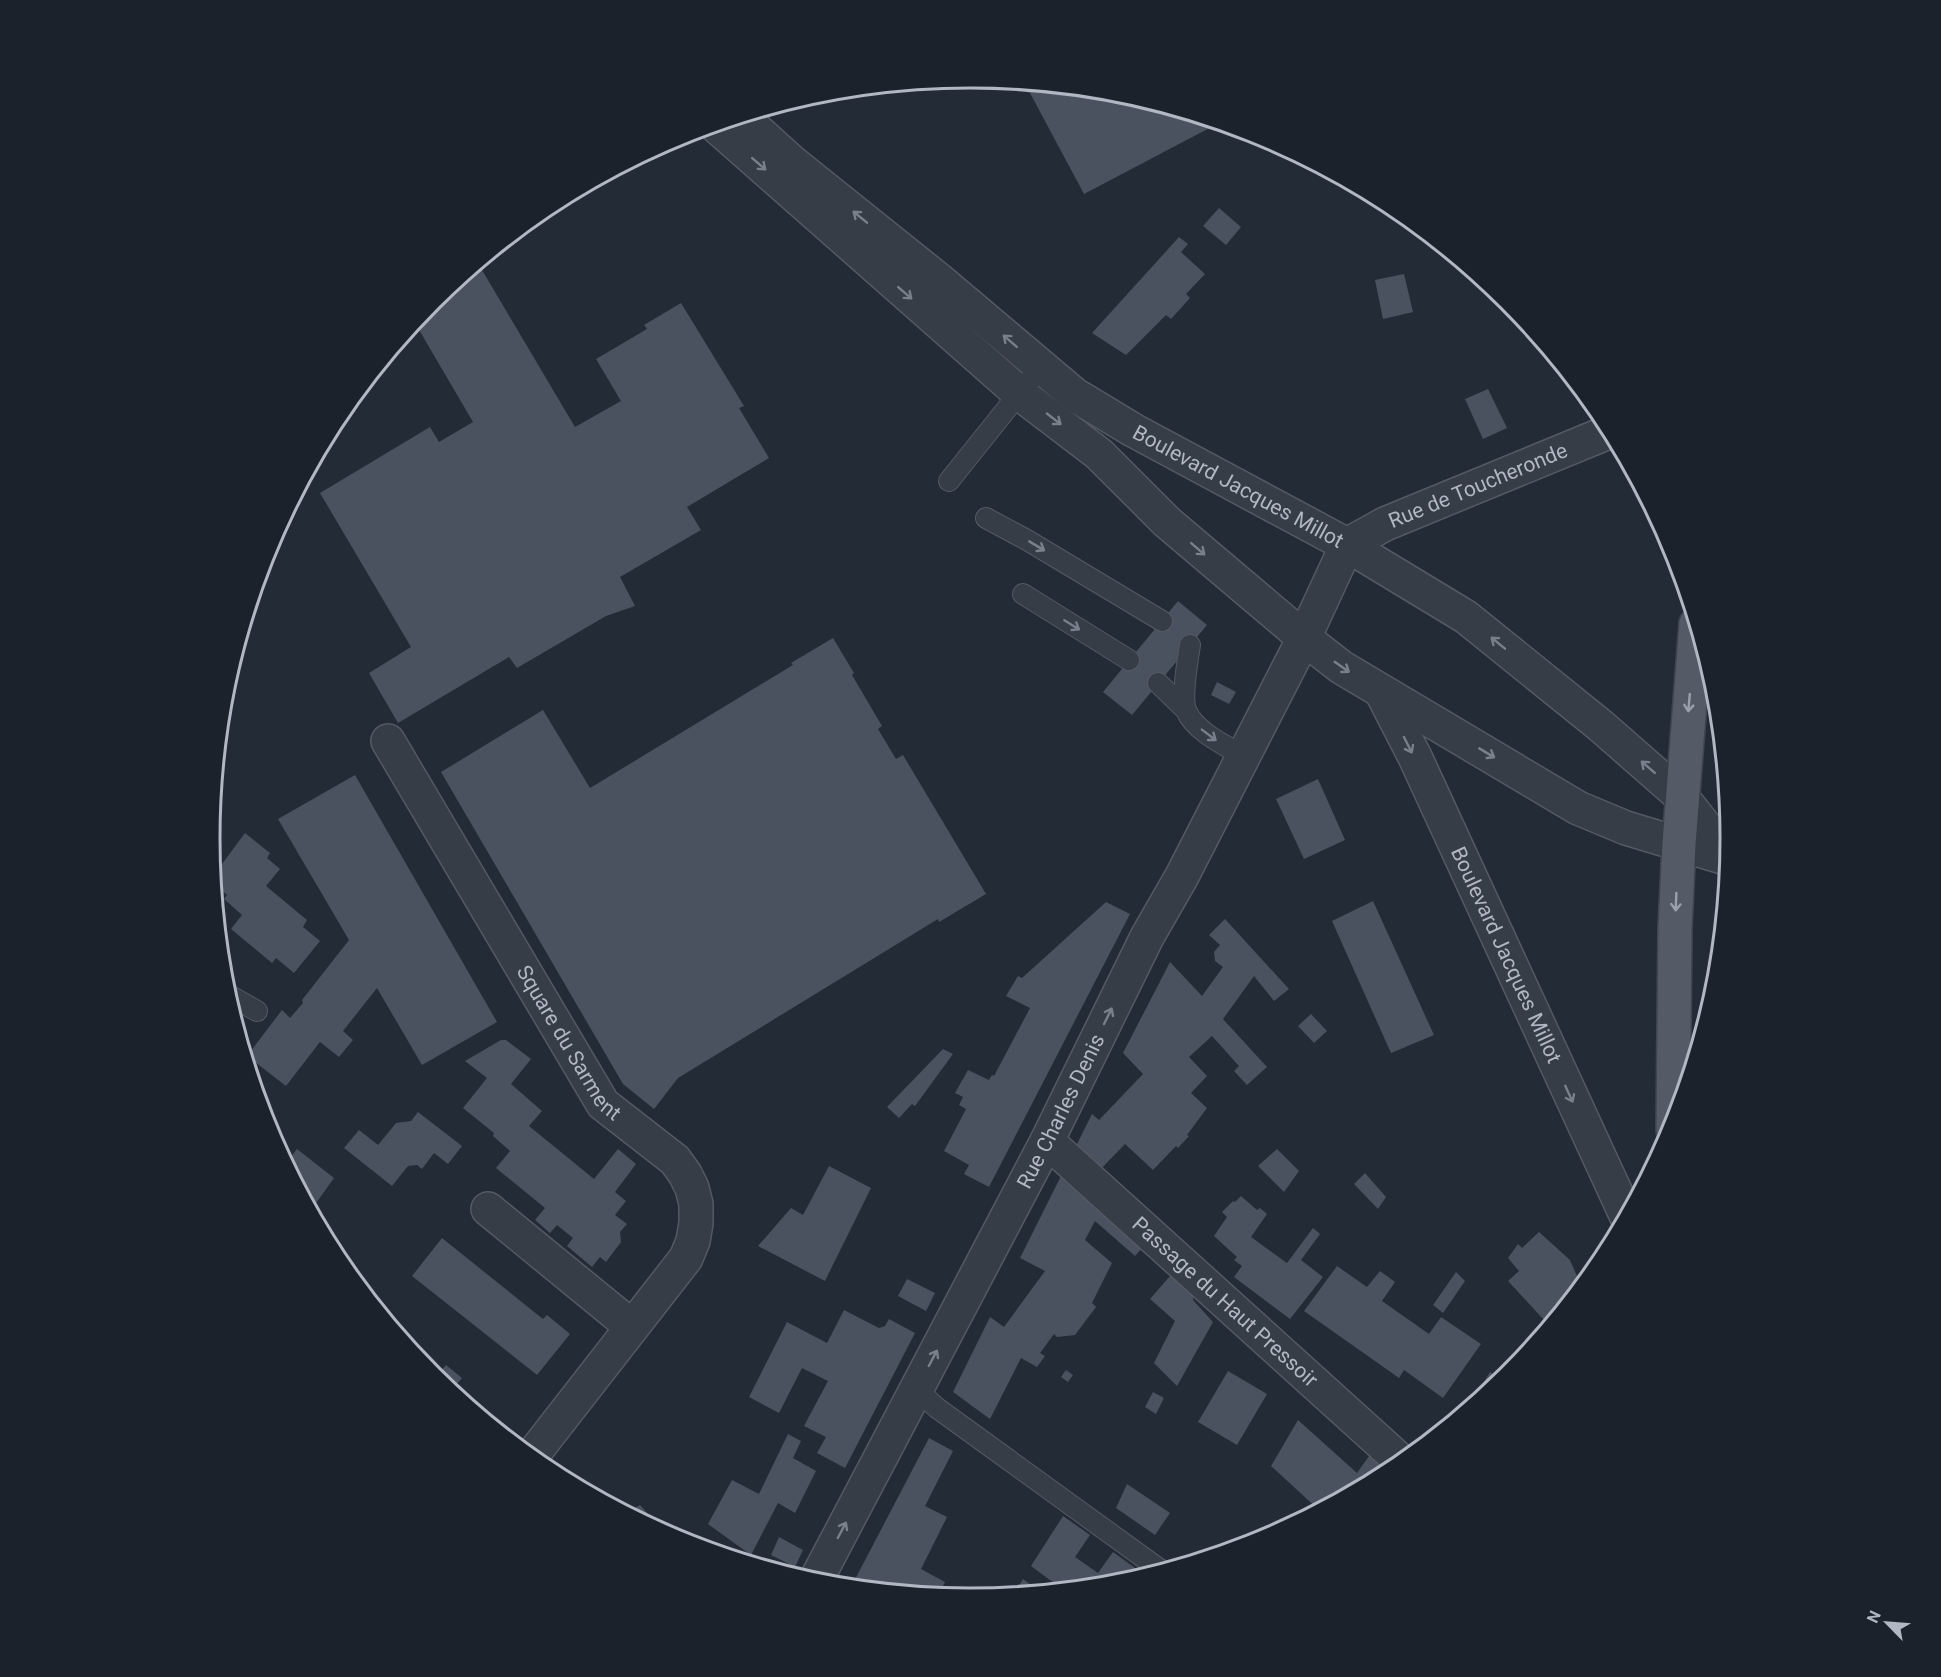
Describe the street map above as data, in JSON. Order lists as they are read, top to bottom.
{
  "streets": {
    "street": [
      "Boulevard Jacques Millot",
      "Rue de Toucheronde",
      "Square du Sarment",
      "Rue Charles Denis",
      "Passage du Haut Pressoir"
    ]
  },
  "crossings": [
    ["Boulevard Jacques Millot", "Rue de Toucheronde"],
    ["Boulevard Jacques Millot", "Rue Charles Denis"],
    ["Rue de Toucheronde", "Rue Charles Denis"],
    ["Rue Charles Denis", "Passage du Haut Pressoir"]
  ],
  "one_way": ["Rue Charles Denis"],
  "north": "top left"
}
